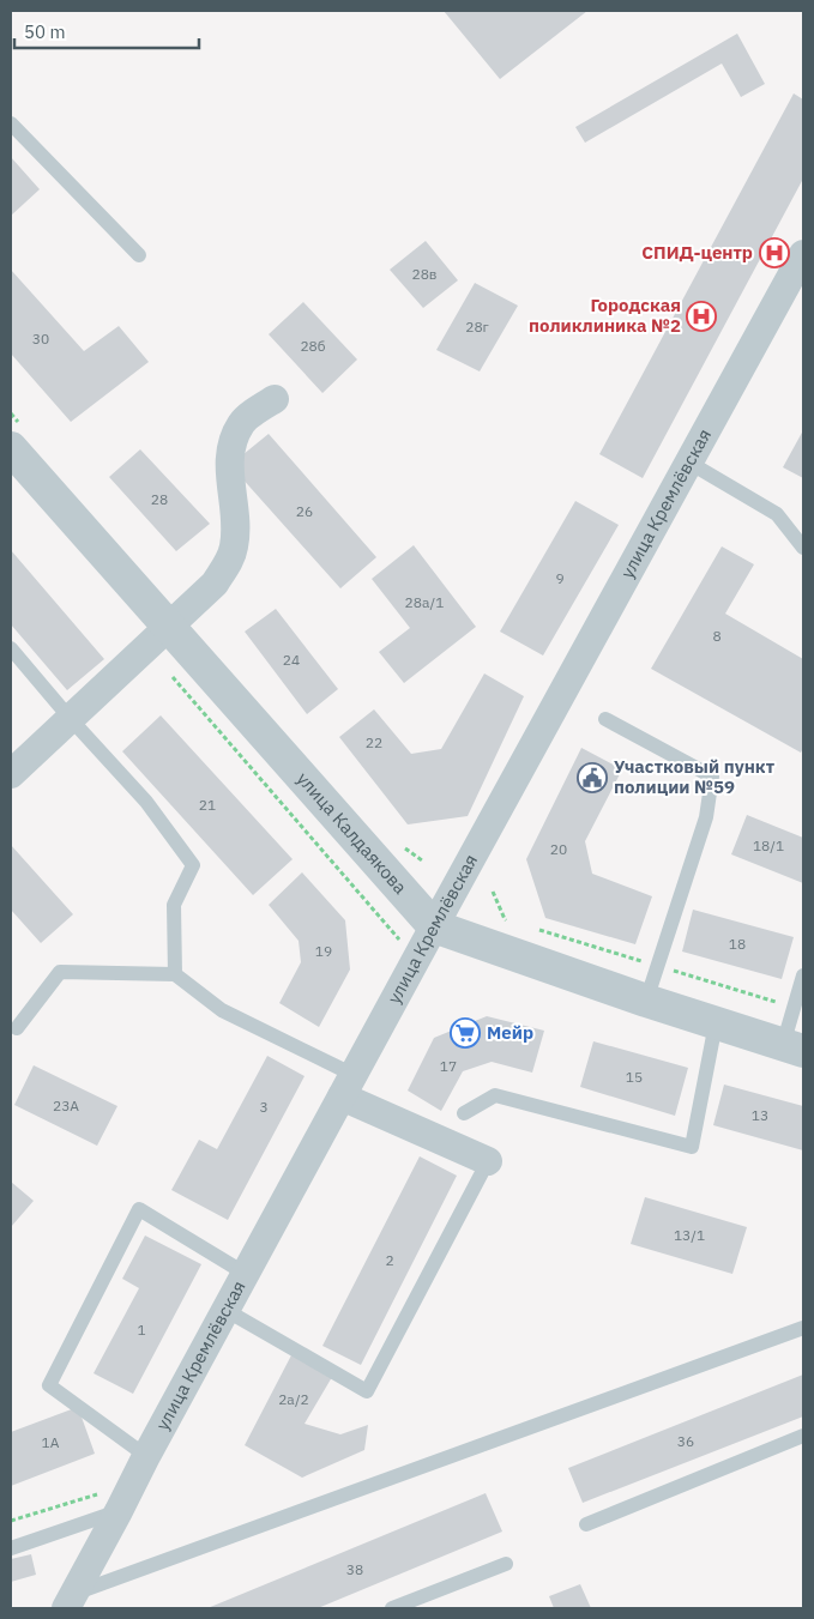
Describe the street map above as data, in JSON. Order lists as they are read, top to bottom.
{
  "streets": {
    "street": ["улица Кремлёвская", "улица Калдаякова"]
  },
  "crossings": [
    ["улица Кремлёвская", "улица Калдаякова"]
  ],
  "places": {
    "hospital": ["СПИД-центр", "Городская поликлиника №2"],
    "public building": ["Участковый пункт полиции №59"],
    "supermarket": ["Мейр"]
  },
  "house_numbers": [
    "28в",
    "28г",
    "30",
    "28б",
    "28",
    "26",
    "9",
    "28а/1",
    "8",
    "24",
    "22",
    "21",
    "18/1",
    "20",
    "18",
    "19",
    "17",
    "15",
    "23А",
    "3",
    "13",
    "13/1",
    "2",
    "1",
    "2а/2",
    "36",
    "1А",
    "38"
  ],
  "scale_bar": "50 m"
}
